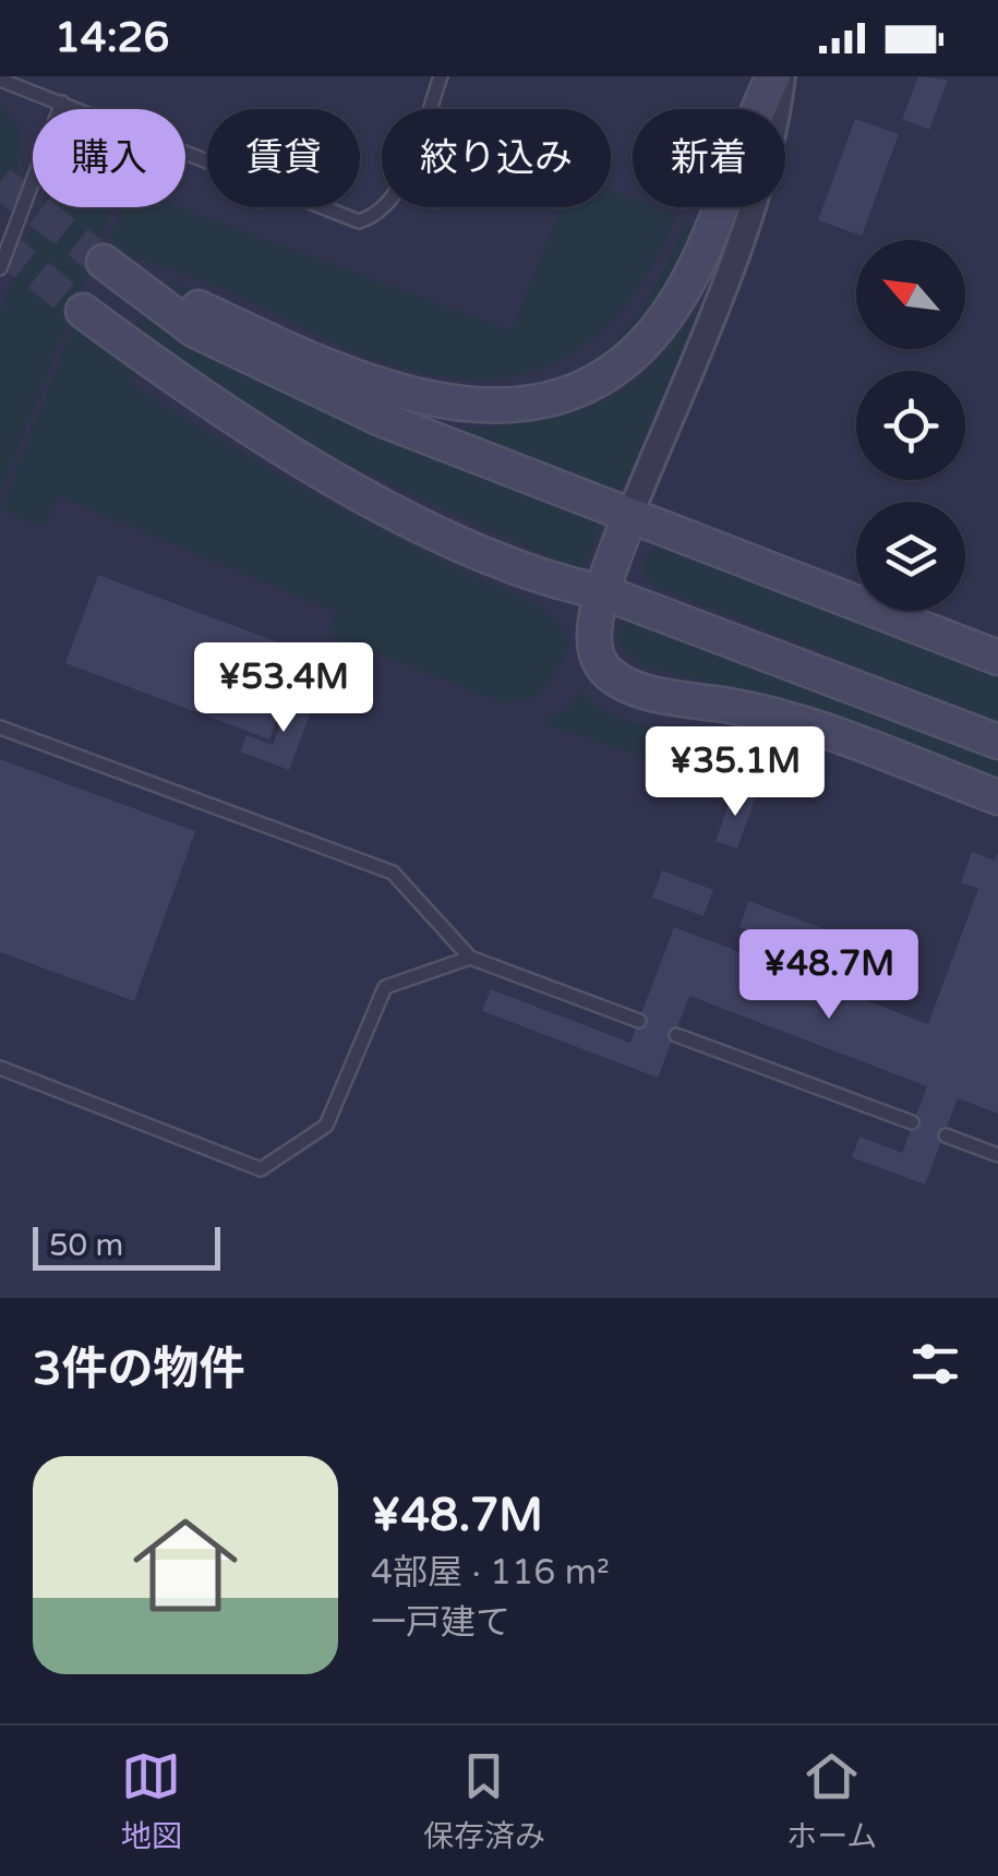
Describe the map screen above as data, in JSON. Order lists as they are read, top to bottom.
{
  "scale_bar": "50 m",
  "north": "top left",
  "page": {
    "status": "14:26",
    "chip": [
      "購入",
      "賃貸",
      "絞り込み",
      "新着"
    ],
    "price": ["¥53.4M", "¥35.1M", "¥48.7M"],
    "scale": "50 m",
    "heading": "3件の物件",
    "list": [
      {
        "name": "¥48.7M",
        "note": "4部屋 · 116 m² · 一戸建て"
      }
    ],
    "tabs": ["地図", "保存済み", "ホーム"]
  }
}
